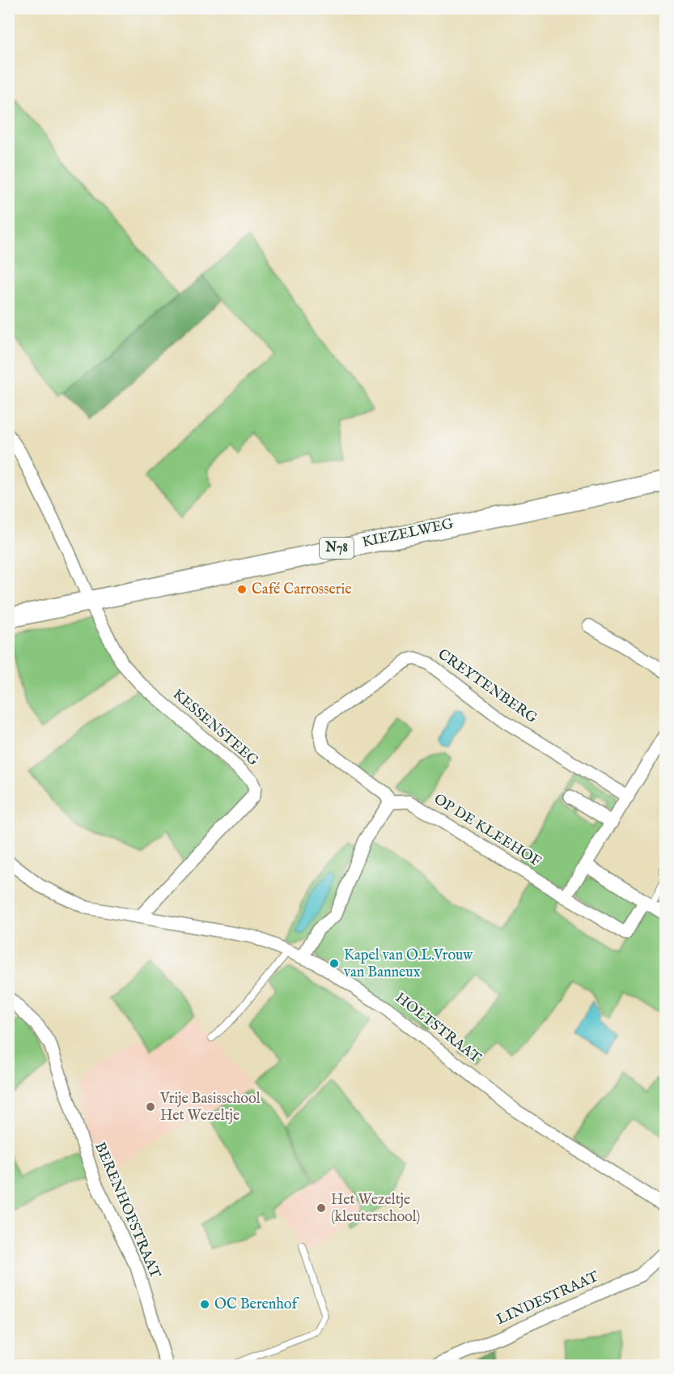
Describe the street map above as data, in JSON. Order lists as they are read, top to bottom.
{
  "streets": {
    "main road": ["KIEZELWEG", "N78"],
    "street": [
      "CREYTENBERG",
      "KESSENSTEEG",
      "OP DE KLEEHOF",
      "HOLTSTRAAT",
      "BERENHOFSTRAAT",
      "LINDESTRAAT"
    ]
  },
  "crossings": [
    ["KIEZELWEG", "KESSENSTEEG"],
    ["CREYTENBERG", "OP DE KLEEHOF"],
    ["KESSENSTEEG", "HOLTSTRAAT"]
  ],
  "places": [
    "Café Carrosserie",
    "Kapel van O.L.Vrouw van Banneux",
    "Vrije Basisschool Het Wezeltje",
    "Het Wezeltje (kleuterschool)",
    "OC Berenhof"
  ]
}
